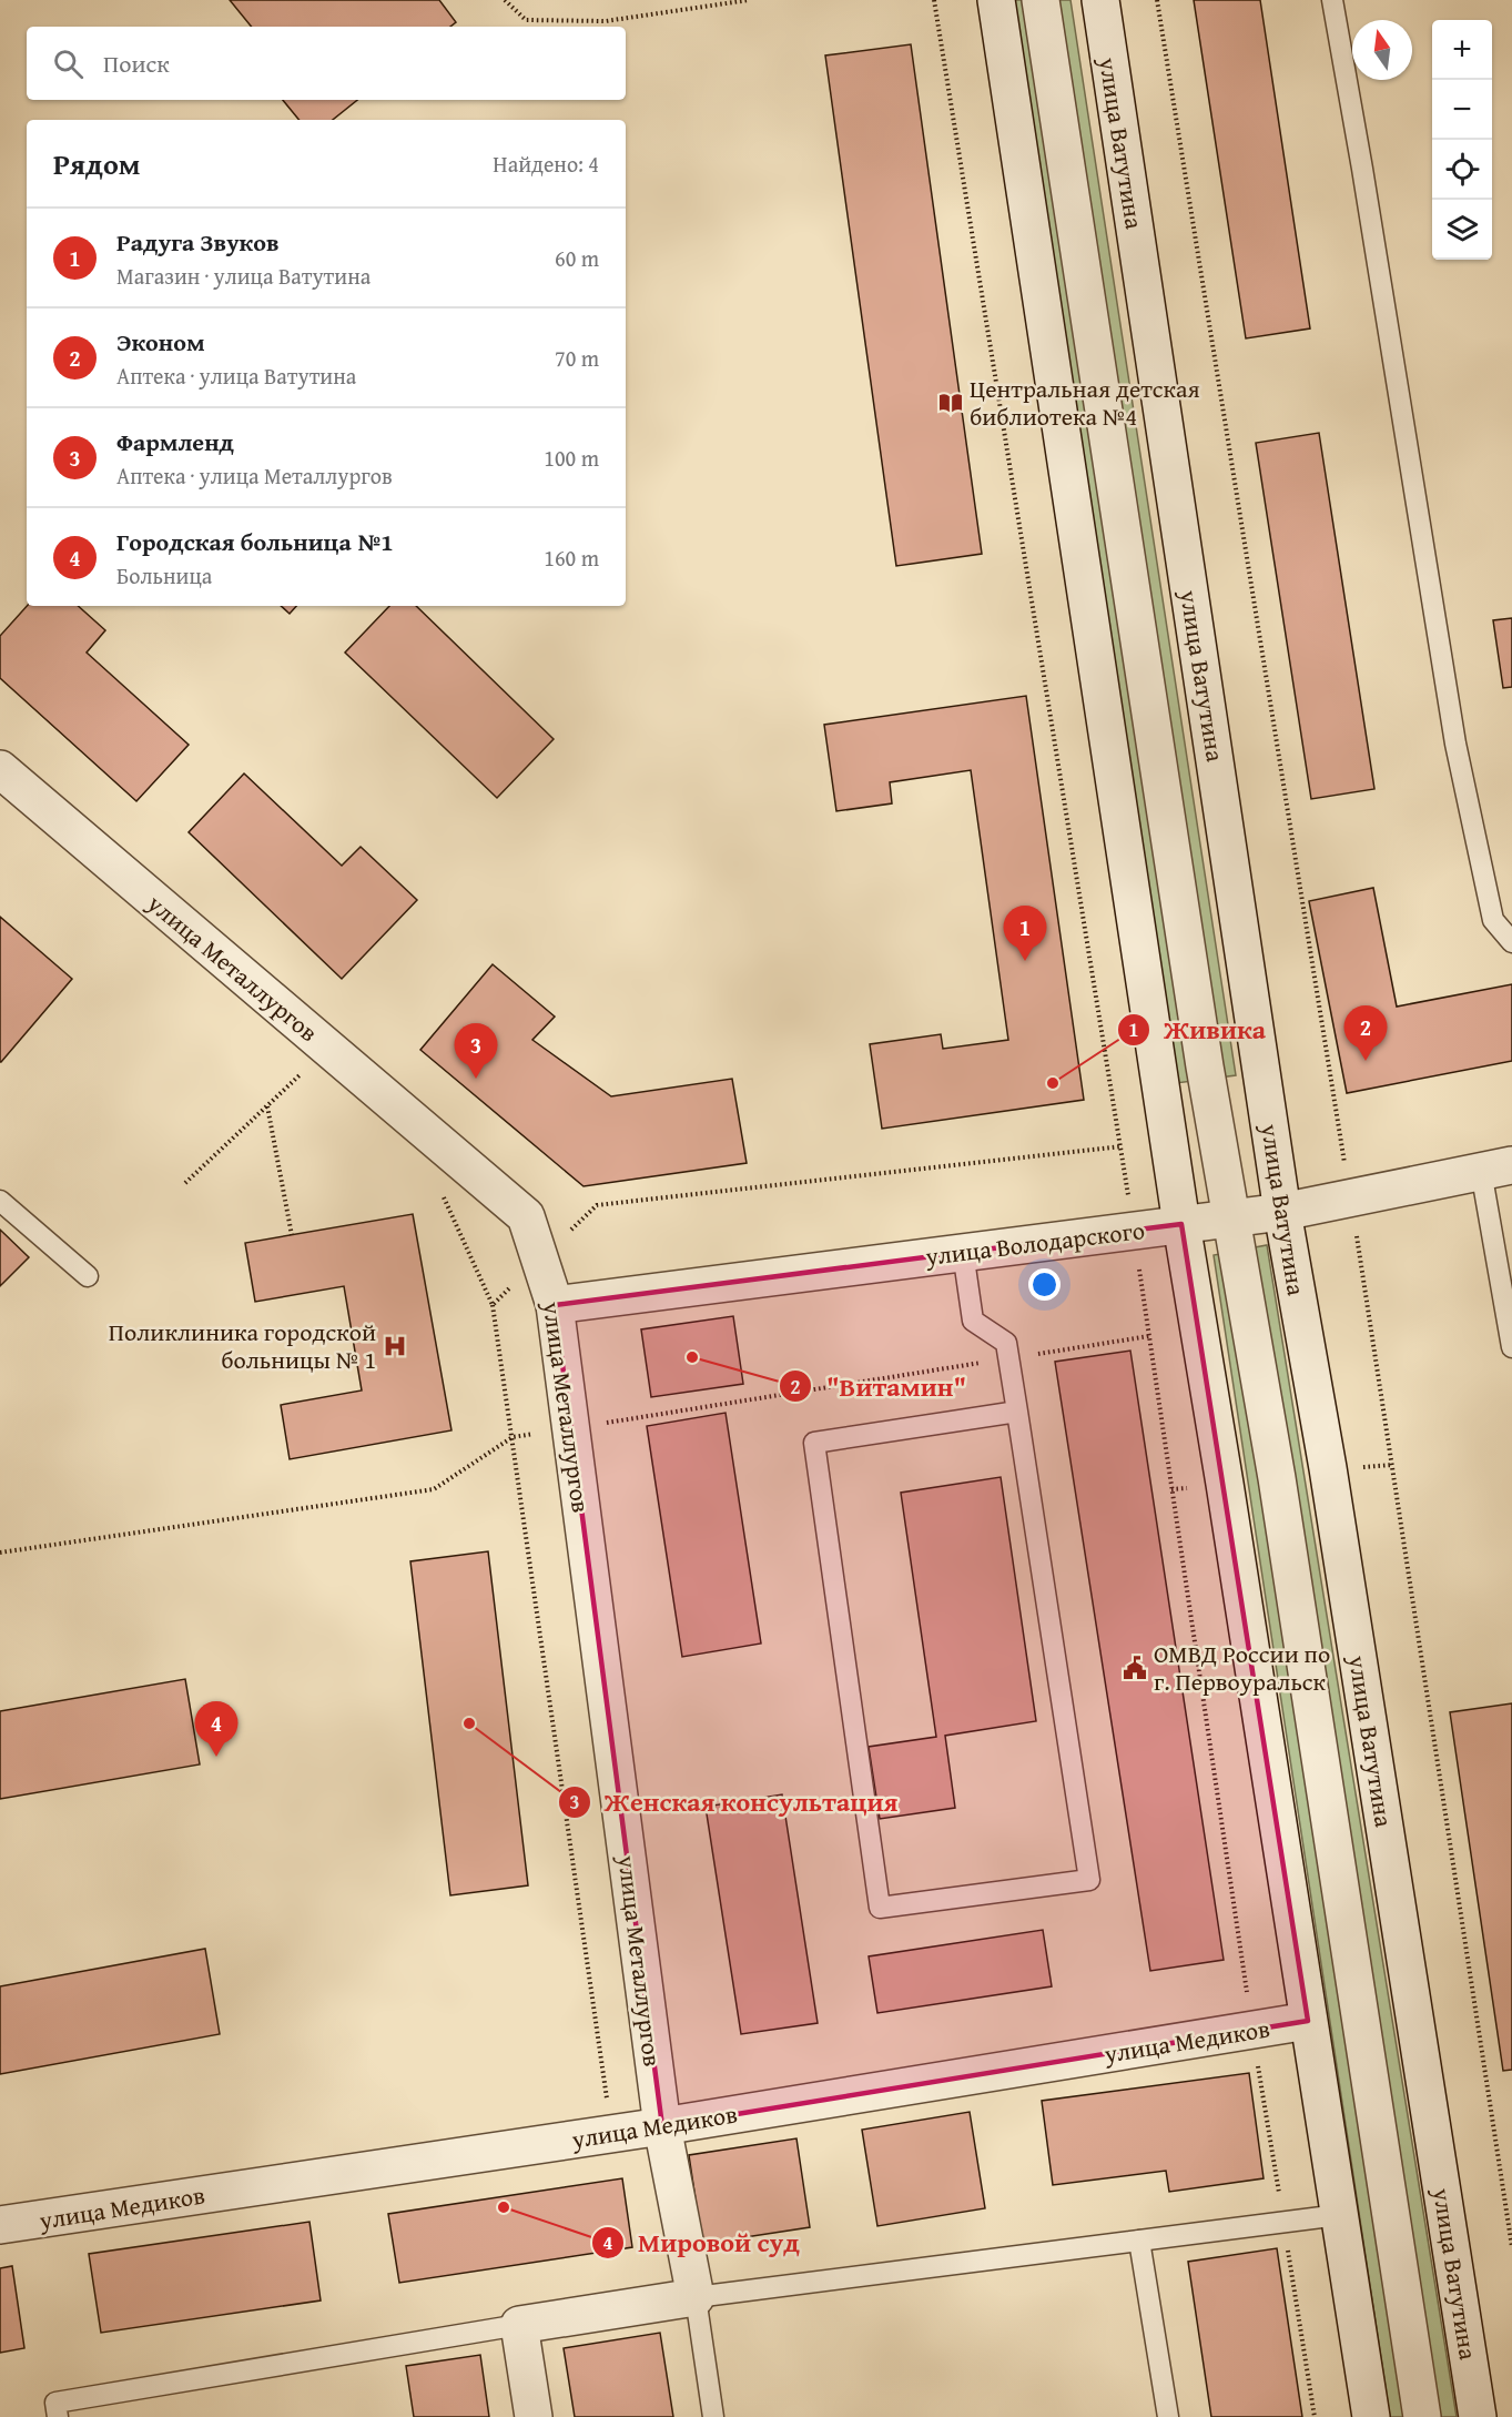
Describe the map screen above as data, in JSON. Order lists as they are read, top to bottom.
{
  "streets": {
    "street": [
      "улица Ватутина",
      "улица Металлургов",
      "улица Володарского",
      "улица Медиков"
    ]
  },
  "crossings": [
    ["улица Ватутина", "улица Володарского"],
    ["улица Металлургов", "улица Володарского"],
    ["улица Металлургов", "улица Медиков"]
  ],
  "places": {
    "library": ["Центральная детская библиотека №4"],
    "other": [
      "Живика",
      "\"Витамин\"",
      "Женская консультация",
      "Мировой суд"
    ],
    "hospital": ["Поликлиника городской больницы № 1"],
    "public building": ["ОМВД России по г. Первоуральск"]
  },
  "north": "top",
  "page": {
    "map_buttons": ["+", "−"],
    "search": "Поиск",
    "heading": ["Рядом", "Найдено: 4"],
    "list": [
      {
        "mark": "1",
        "name": "Радуга Звуков",
        "note": "Магазин · улица Ватутина",
        "value": "60 m"
      },
      {
        "mark": "2",
        "name": "Эконом",
        "note": "Аптека · улица Ватутина",
        "value": "70 m"
      },
      {
        "mark": "3",
        "name": "Фармленд",
        "note": "Аптека · улица Металлургов",
        "value": "100 m"
      },
      {
        "mark": "4",
        "name": "Городская больница №1",
        "note": "Больница",
        "value": "160 m"
      }
    ],
    "pins": [
      "1",
      "2",
      "3",
      "4"
    ]
  }
}
